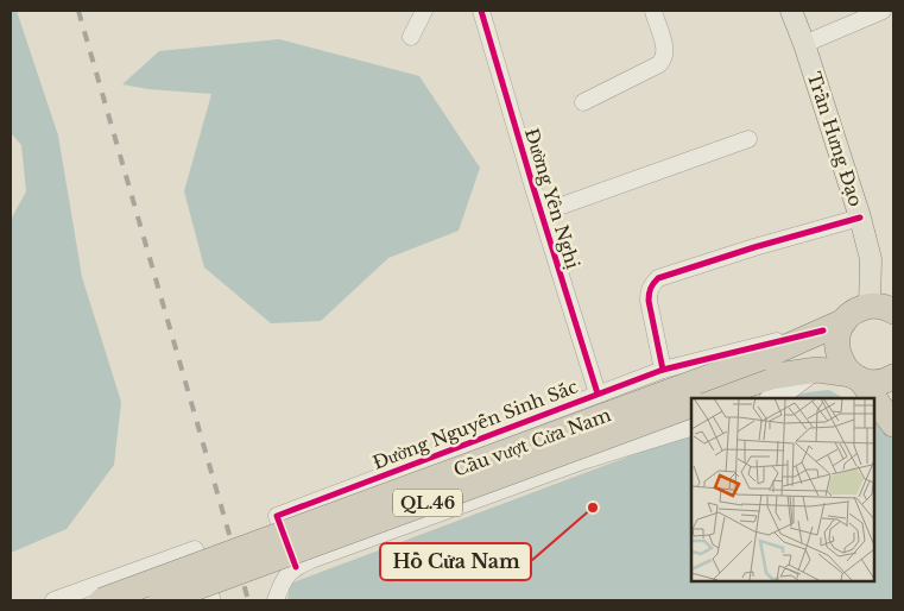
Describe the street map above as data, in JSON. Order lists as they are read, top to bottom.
{
  "streets": {
    "highway": ["Cầu vượt Cửa Nam", "QL.46"],
    "main road": ["Trần Hưng Đạo"],
    "street": ["Đường Yên Nghị", "Đường Nguyễn Sinh Sắc"]
  },
  "crossings": [
    ["Trần Hưng Đạo", "QL.46"],
    ["Đường Yên Nghị", "Đường Nguyễn Sinh Sắc"],
    ["Đường Nguyễn Sinh Sắc", "QL.46"],
    ["Cầu vượt Cửa Nam", "QL.46"]
  ],
  "places": ["Hồ Cửa Nam"]
}
